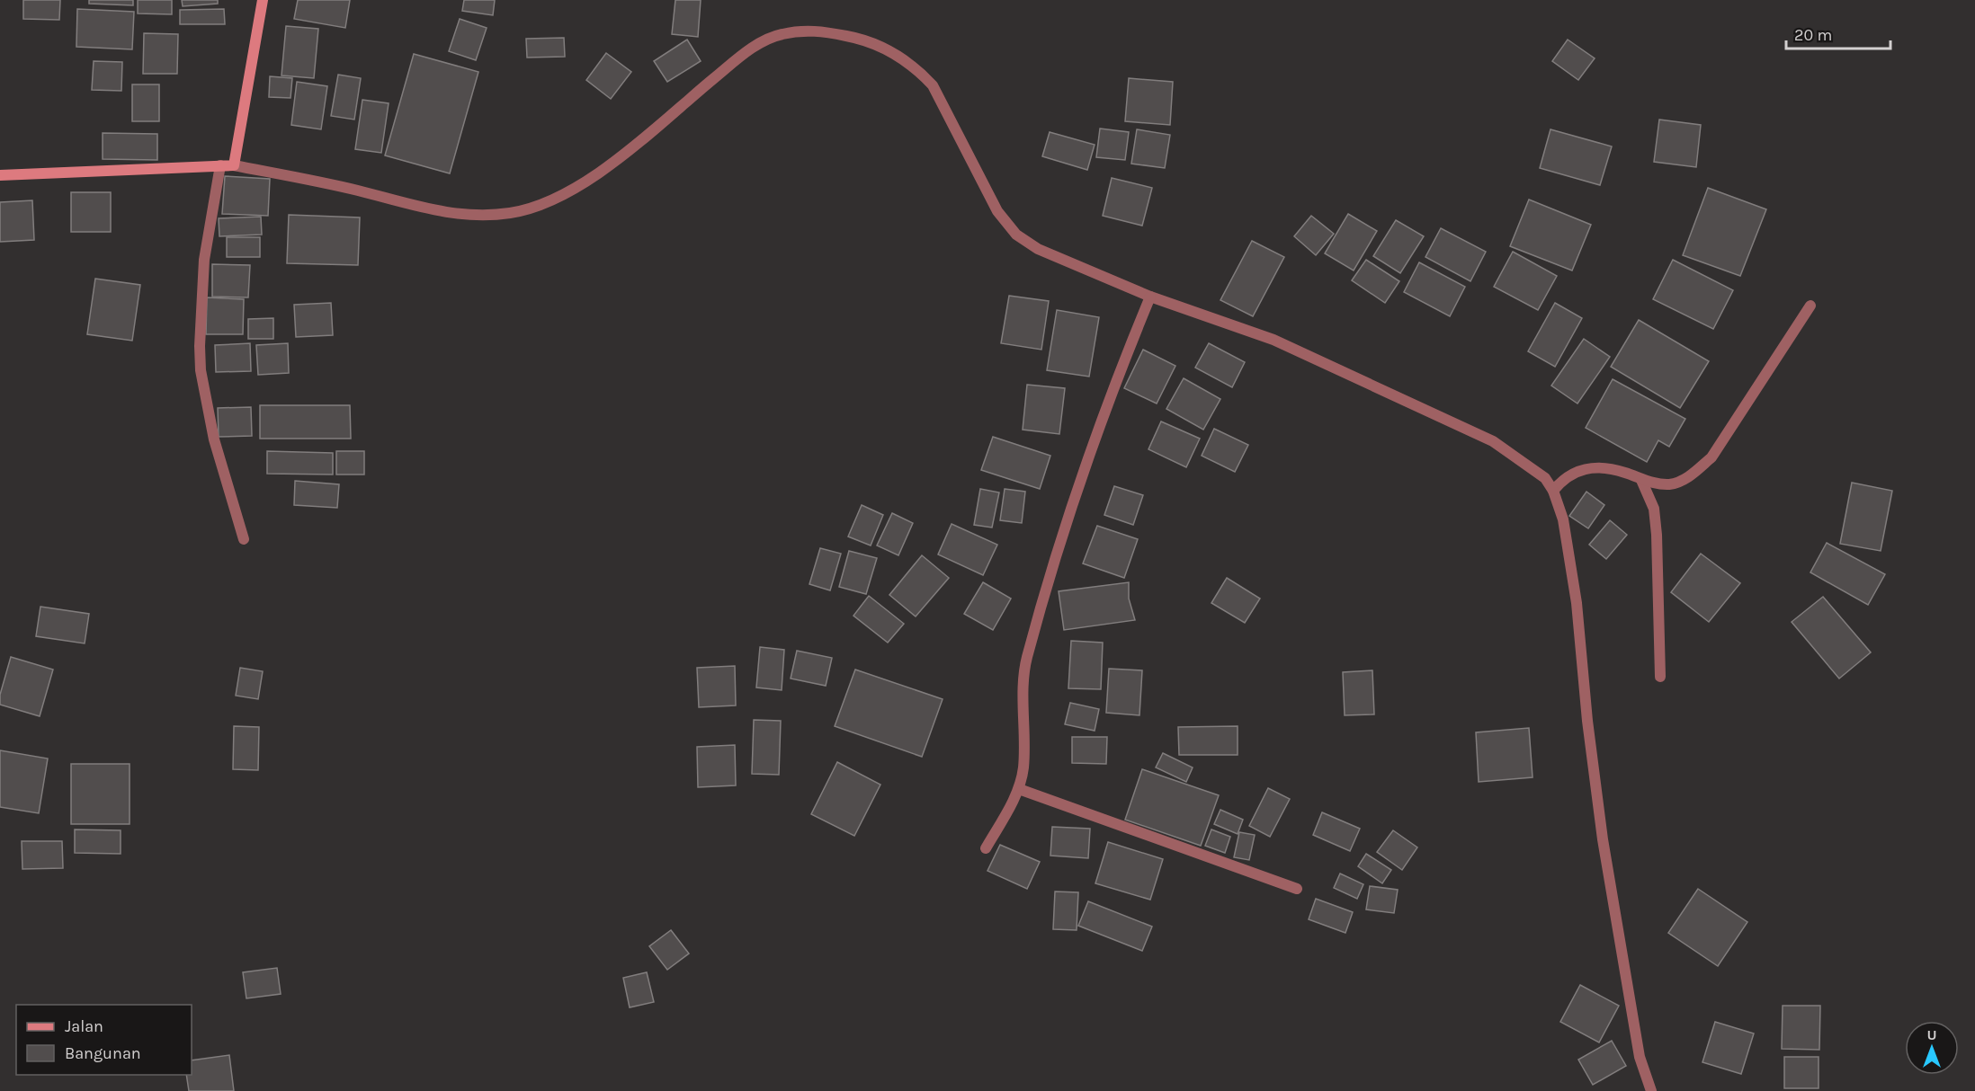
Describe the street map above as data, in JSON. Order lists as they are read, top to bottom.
{
  "legend": ["Jalan", "Bangunan"],
  "scale_bar": "20 m",
  "north": "top"
}
